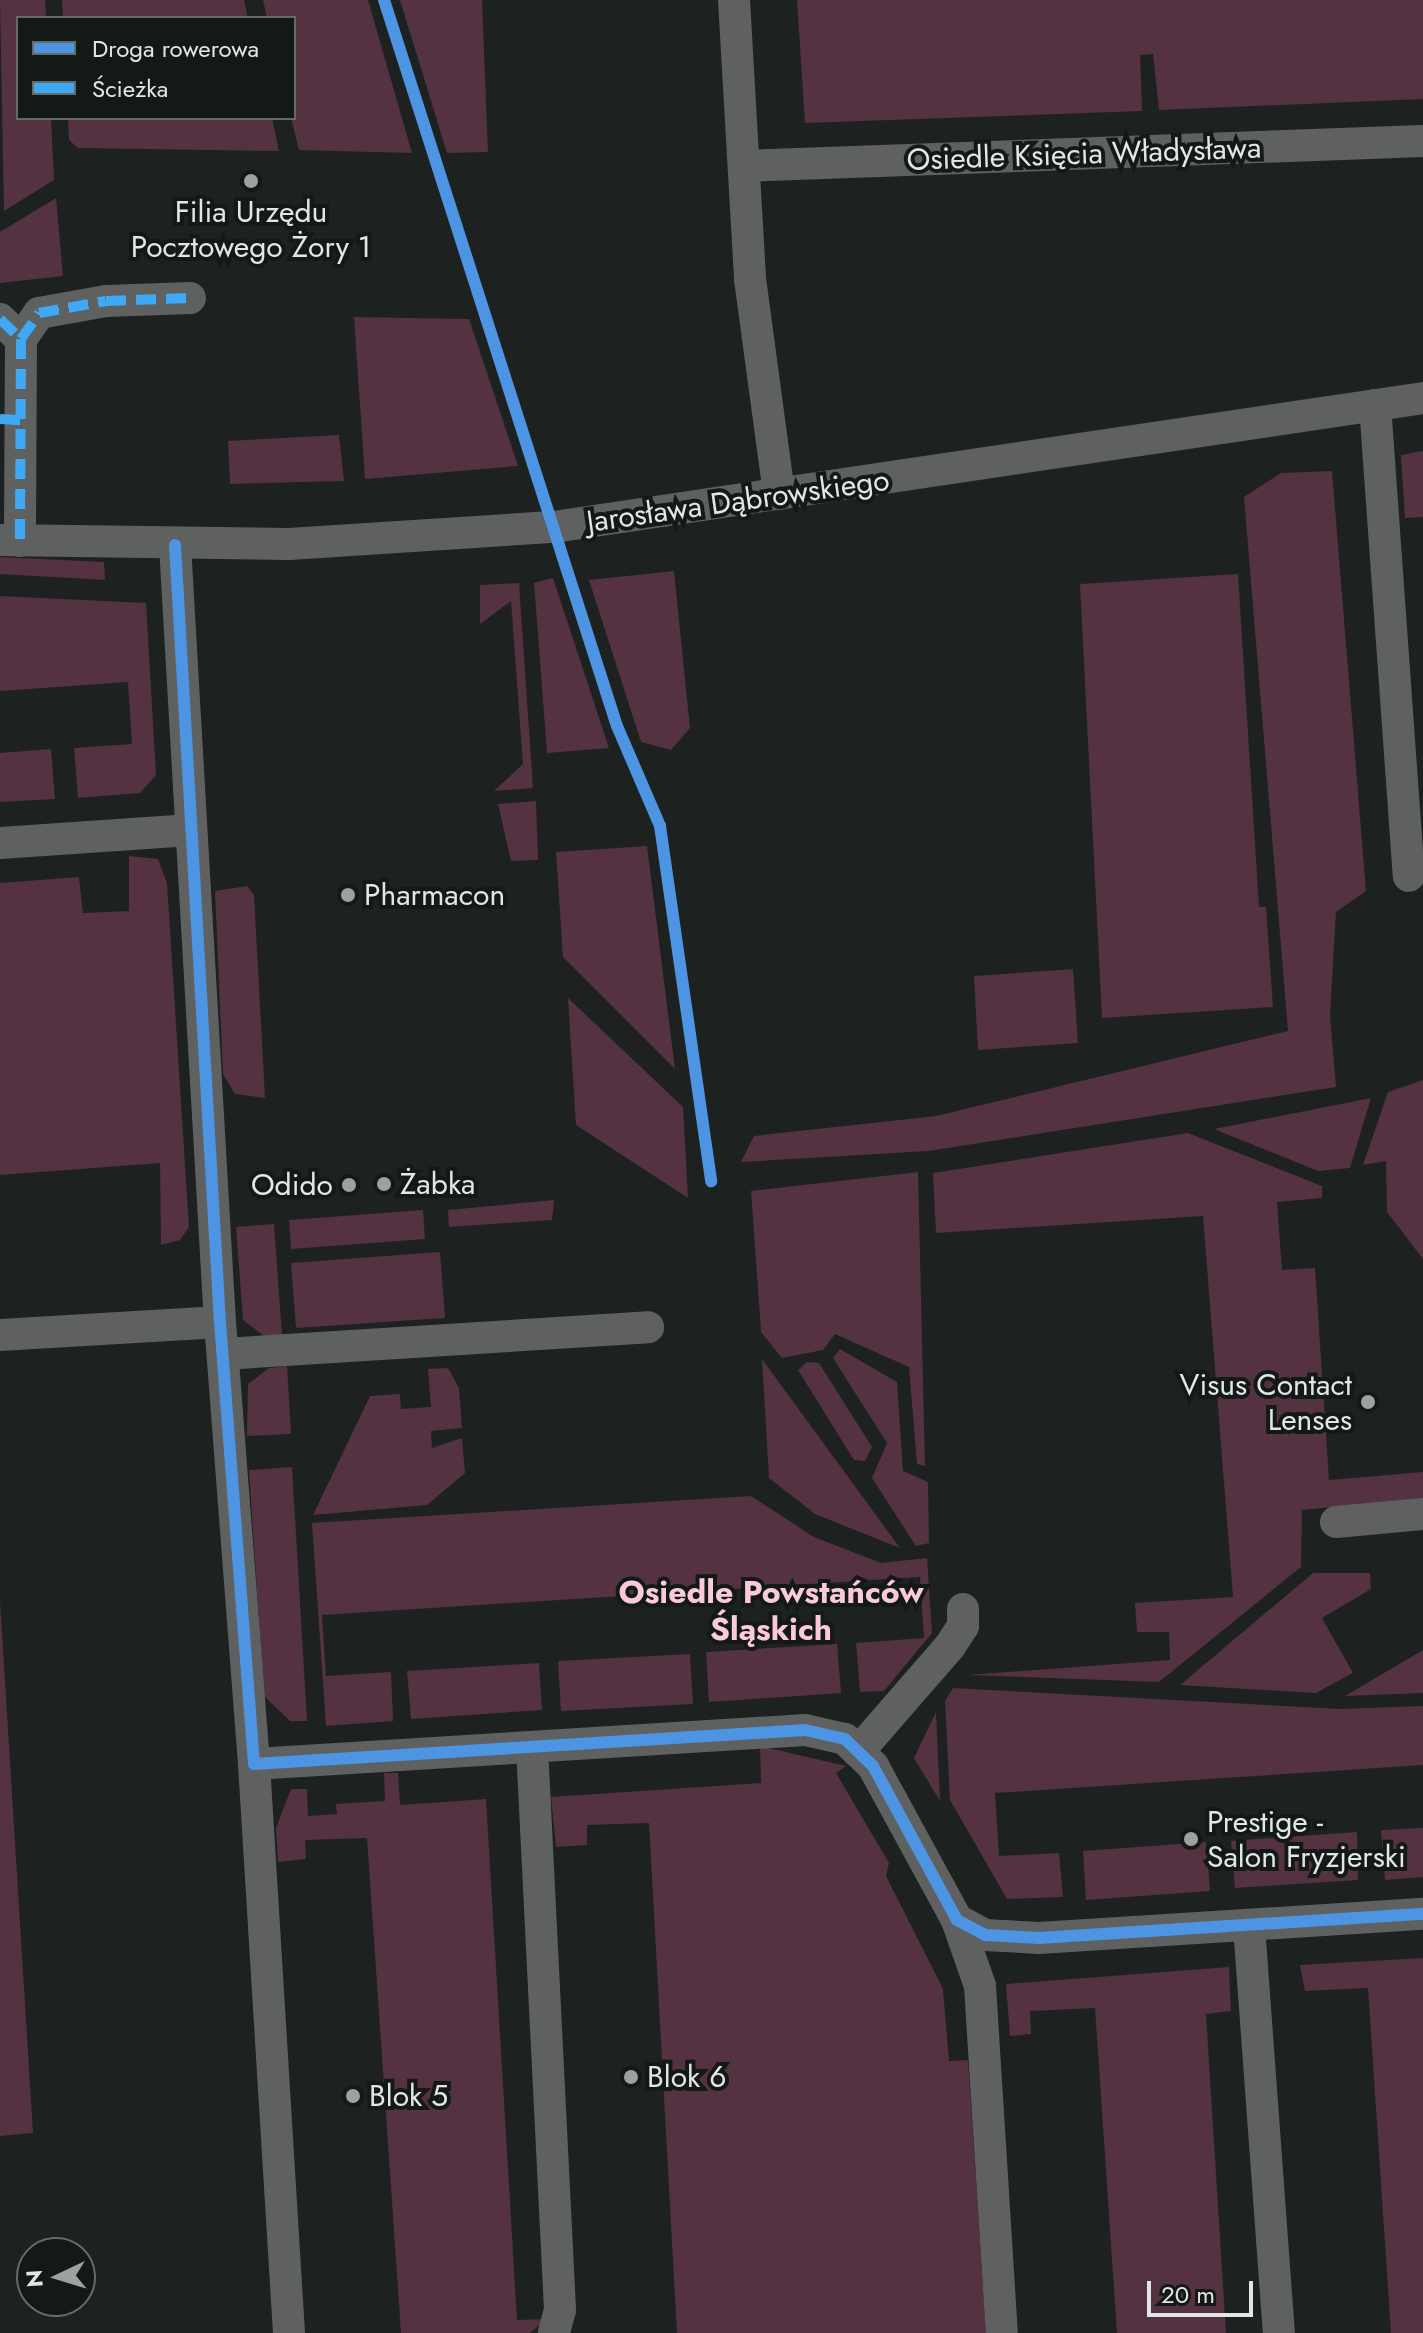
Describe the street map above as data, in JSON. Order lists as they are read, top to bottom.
{
  "streets": {
    "street": ["Osiedle Księcia Władysława", "Jarosława Dąbrowskiego"]
  },
  "districts": ["Osiedle Powstańców Śląskich"],
  "places": [
    "Filia Urzędu Pocztowego Żory 1",
    "Pharmacon",
    "Żabka",
    "Odido",
    "Visus Contact Lenses",
    "Prestige - Salon Fryzjerski",
    "Blok 6",
    "Blok 5"
  ],
  "legend": ["Droga rowerowa", "Ścieżka"],
  "scale_bar": "20 m",
  "north": "left"
}
